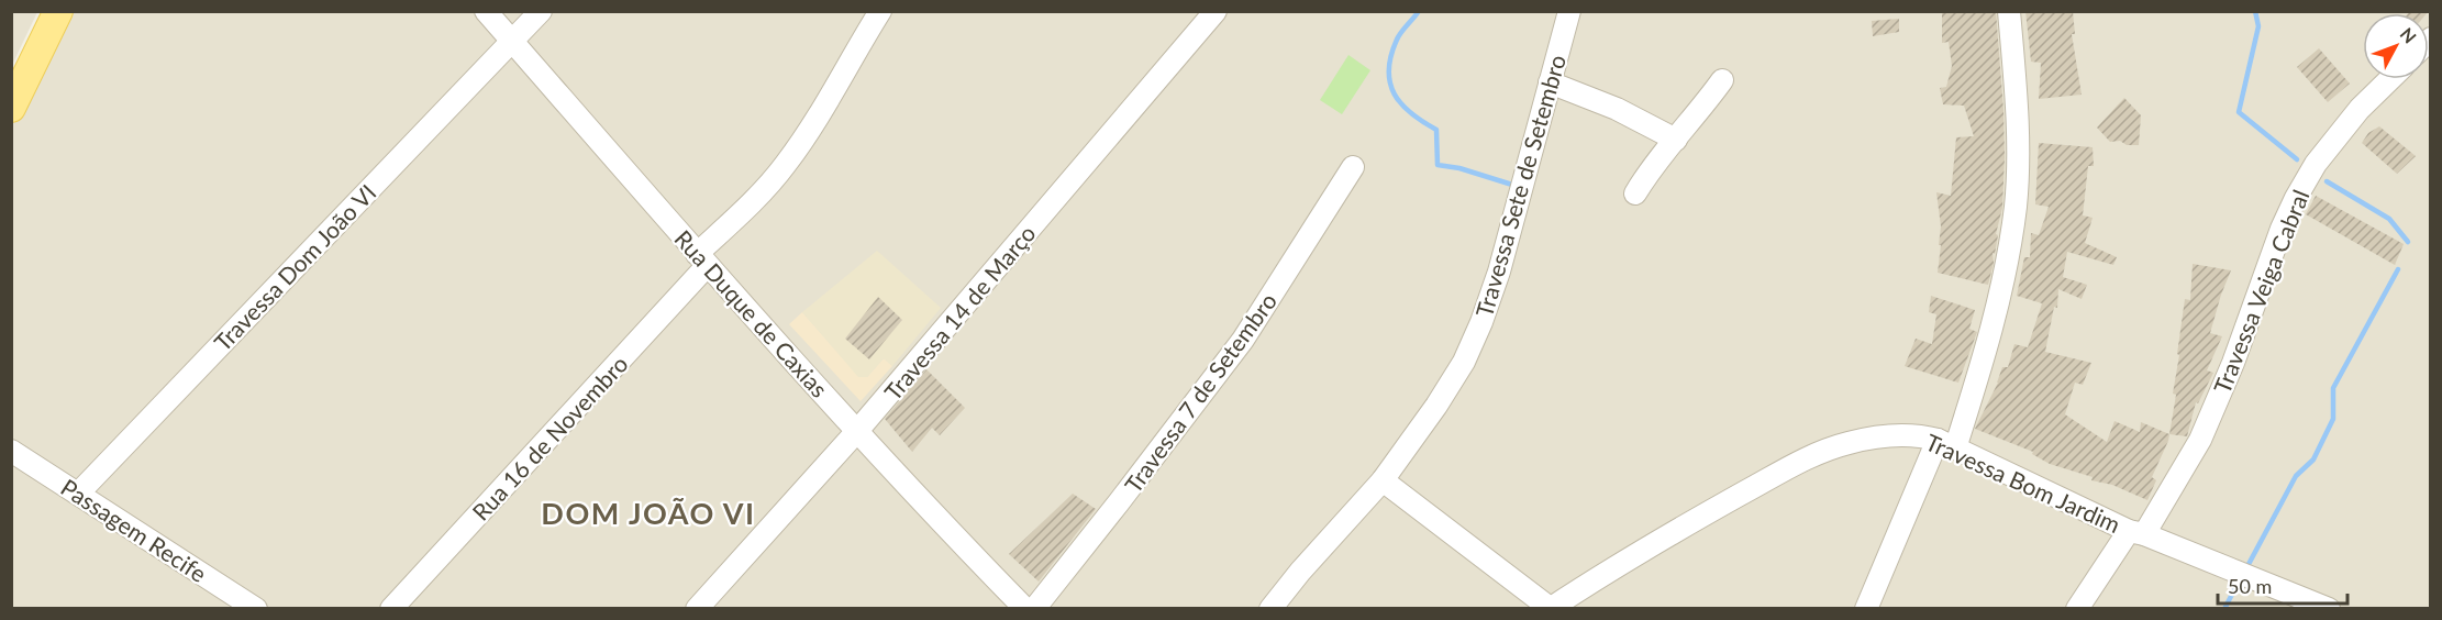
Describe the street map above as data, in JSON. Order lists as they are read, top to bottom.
{
  "streets": {
    "street": [
      "Travessa Sete de Setembro",
      "Travessa Dom João VI",
      "Travessa Veiga Cabral",
      "Travessa 14 de Março",
      "Rua Duque de Caxias",
      "Travessa 7 de Setembro",
      "Rua 16 de Novembro",
      "Travessa Bom Jardim",
      "Passagem Recife"
    ]
  },
  "crossings": [
    ["Travessa Dom João VI", "Rua Duque de Caxias"],
    ["Travessa Dom João VI", "Passagem Recife"],
    ["Travessa Veiga Cabral", "Travessa Bom Jardim"],
    ["Travessa 14 de Março", "Rua Duque de Caxias"],
    ["Rua Duque de Caxias", "Rua 16 de Novembro"]
  ],
  "districts": ["DOM JOÃO VI"],
  "scale_bar": "50 m",
  "north": "top right"
}
